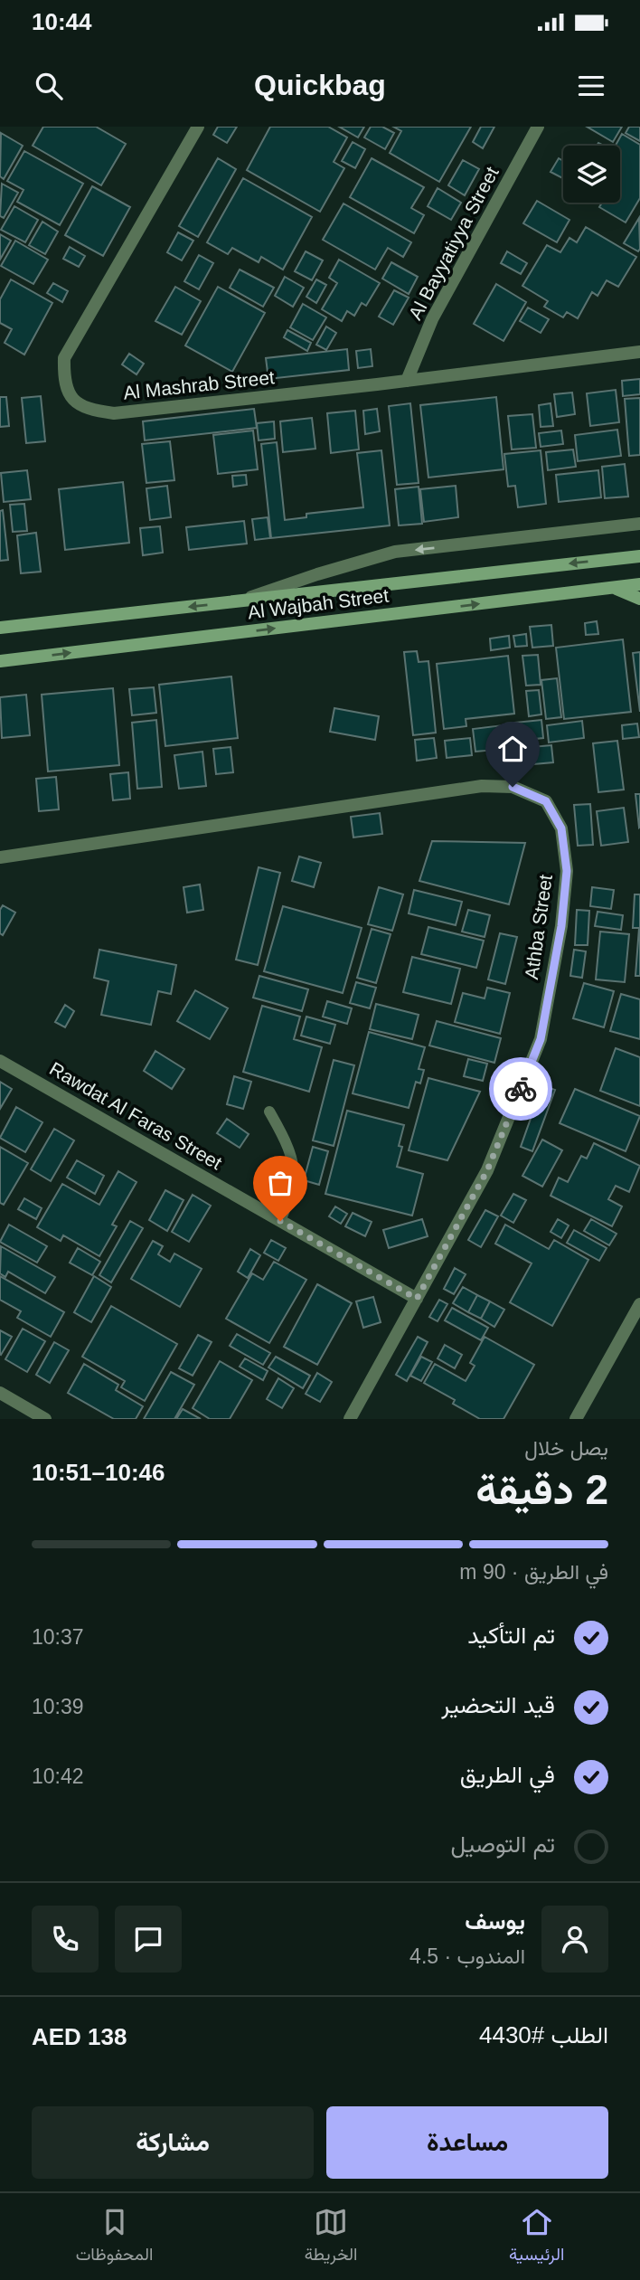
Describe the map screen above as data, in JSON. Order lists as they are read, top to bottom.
{
  "streets": {
    "street": [
      "Al Bayyatiyya Street",
      "Al Mashrab Street",
      "Al Wajbah Street",
      "Athba Street",
      "Rawdat Al Faras Street"
    ]
  },
  "crossings": [
    ["Al Bayyatiyya Street", "Al Mashrab Street"],
    ["Athba Street", "Rawdat Al Faras Street"]
  ],
  "page": {
    "status": "10:44",
    "header": "Quickbag",
    "heading": ["2 دقيقة", "يصل خلال", "10:46–10:51"],
    "panel": [
      "يوسف",
      "المندوب · 4.5",
      "الطلب #4430",
      "AED 138"
    ],
    "bar": "في الطريق · 90 m",
    "list": [
      ["تم التأكيد", "10:37"],
      ["قيد التحضير", "10:39"],
      ["في الطريق", "10:42"],
      "تم التوصيل"
    ],
    "buttons": ["مساعدة", "مشاركة"],
    "tabs": ["الرئيسية", "الخريطة", "المحفوظات"]
  }
}
